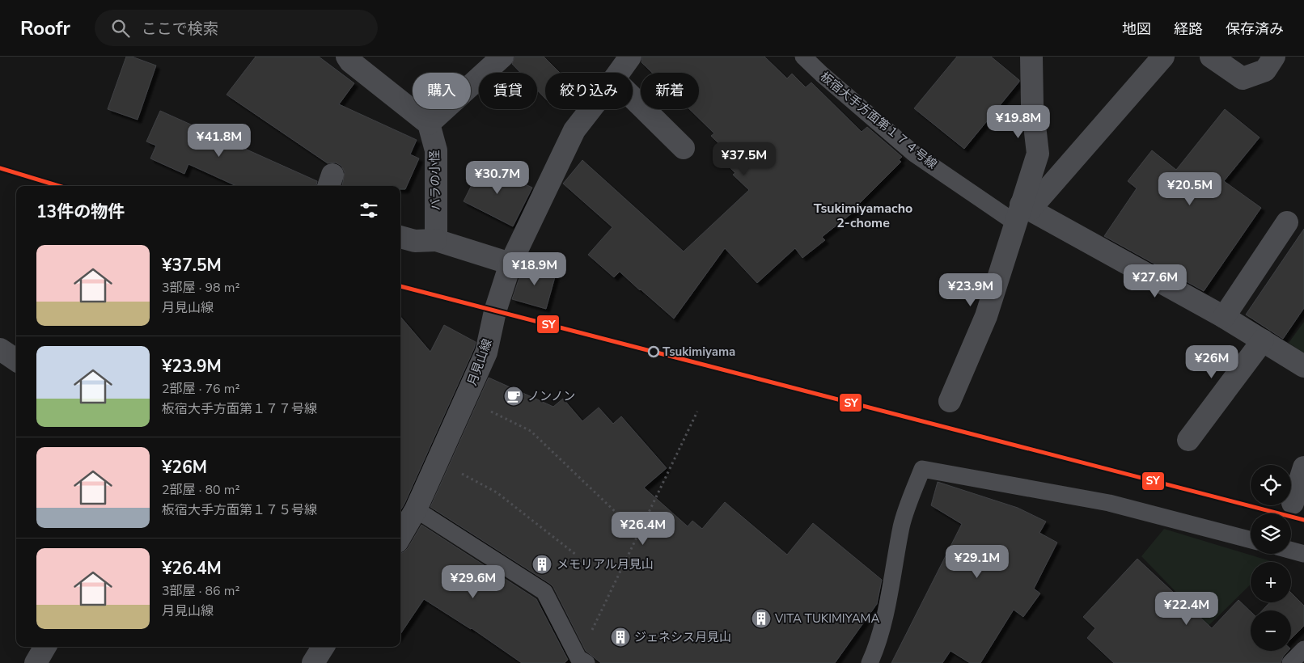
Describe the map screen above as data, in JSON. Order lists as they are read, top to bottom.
{
  "streets": {
    "street": ["バラの小怪", "月見山線"],
    "lane": ["板宿大手方面第１７４号線"]
  },
  "districts": ["Tsukimiyamacho 2-chome"],
  "places": {
    "other": ["Tsukimiyama"],
    "cafe": ["ノンノン"],
    "building": ["メモリアル月見山", "VITA TUKIMIYAMA", "ジェネシス月見山"]
  },
  "lines": ["transit line SY"],
  "page": {
    "header": "Roofr",
    "search": "ここで検索",
    "nav": ["地図", "経路", "保存済み"],
    "chip": [
      "購入",
      "賃貸",
      "絞り込み",
      "新着"
    ],
    "price": [
      "¥19.8M",
      "¥41.8M",
      "¥37.5M",
      "¥30.7M",
      "¥20.5M",
      "¥18.9M",
      "¥27.6M",
      "¥23.9M",
      "¥26M",
      "¥26.4M",
      "¥29.1M",
      "¥29.6M",
      "¥22.4M"
    ],
    "heading": "13件の物件",
    "list": [
      {
        "name": "¥37.5M",
        "note": "3部屋 · 98 m² · 月見山線"
      },
      {
        "name": "¥23.9M",
        "note": "2部屋 · 76 m² · 板宿大手方面第１７７号線"
      },
      {
        "name": "¥26M",
        "note": "2部屋 · 80 m² · 板宿大手方面第１７５号線"
      },
      {
        "name": "¥26.4M",
        "note": "3部屋 · 86 m² · 月見山線"
      }
    ],
    "map_buttons": ["+", "−"]
  }
}
